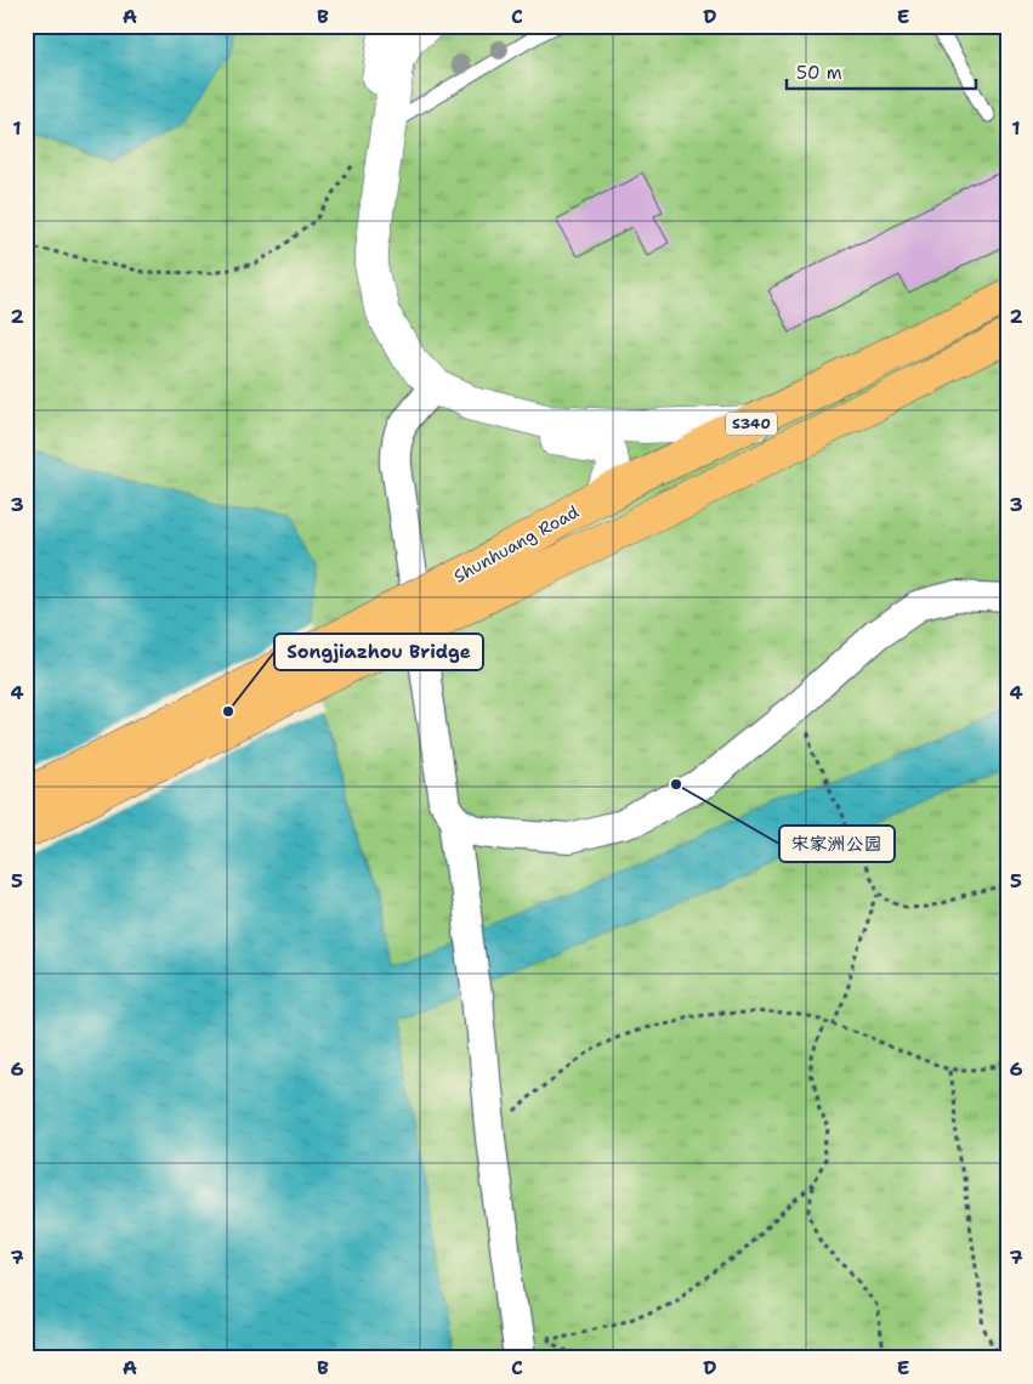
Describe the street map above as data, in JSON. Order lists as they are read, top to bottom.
{
  "streets": {
    "main road": ["S340", "Shunhuang Road"]
  },
  "places": ["Songjiazhou Bridge", "宋家洲公园"],
  "scale_bar": "50 m",
  "grid": {
    "columns": [
      "A",
      "B",
      "C",
      "D",
      "E"
    ],
    "rows": [
      "1",
      "2",
      "3",
      "4",
      "5",
      "6",
      "7"
    ]
  }
}
